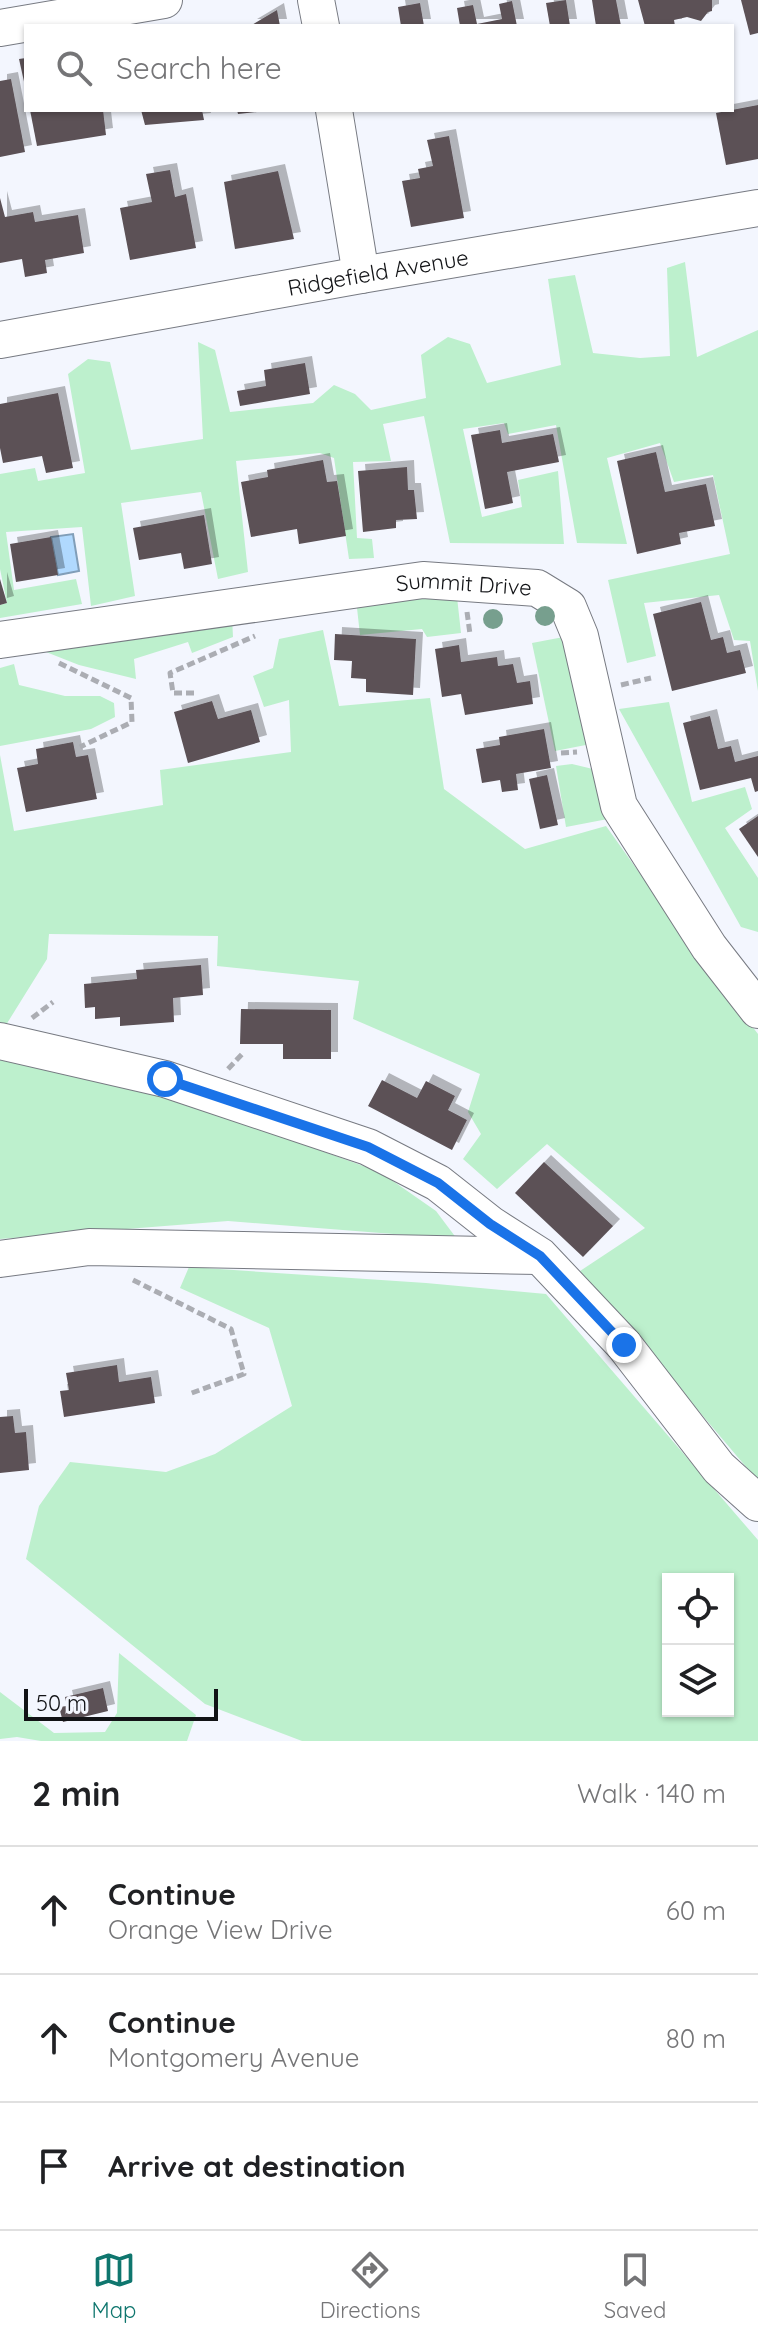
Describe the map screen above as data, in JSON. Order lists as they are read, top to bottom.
{
  "streets": {
    "street": ["Ridgefield Avenue", "Summit Drive"]
  },
  "scale_bar": "50 m",
  "page": {
    "search": "Search here",
    "scale": "50 m",
    "heading": ["2 min", "Walk · 140 m"],
    "list": [
      ["Continue", "Orange View Drive", "60 m"],
      ["Continue", "Montgomery Avenue", "80 m"],
      "Arrive at destination"
    ],
    "nav": ["Map", "Directions", "Saved"]
  }
}
